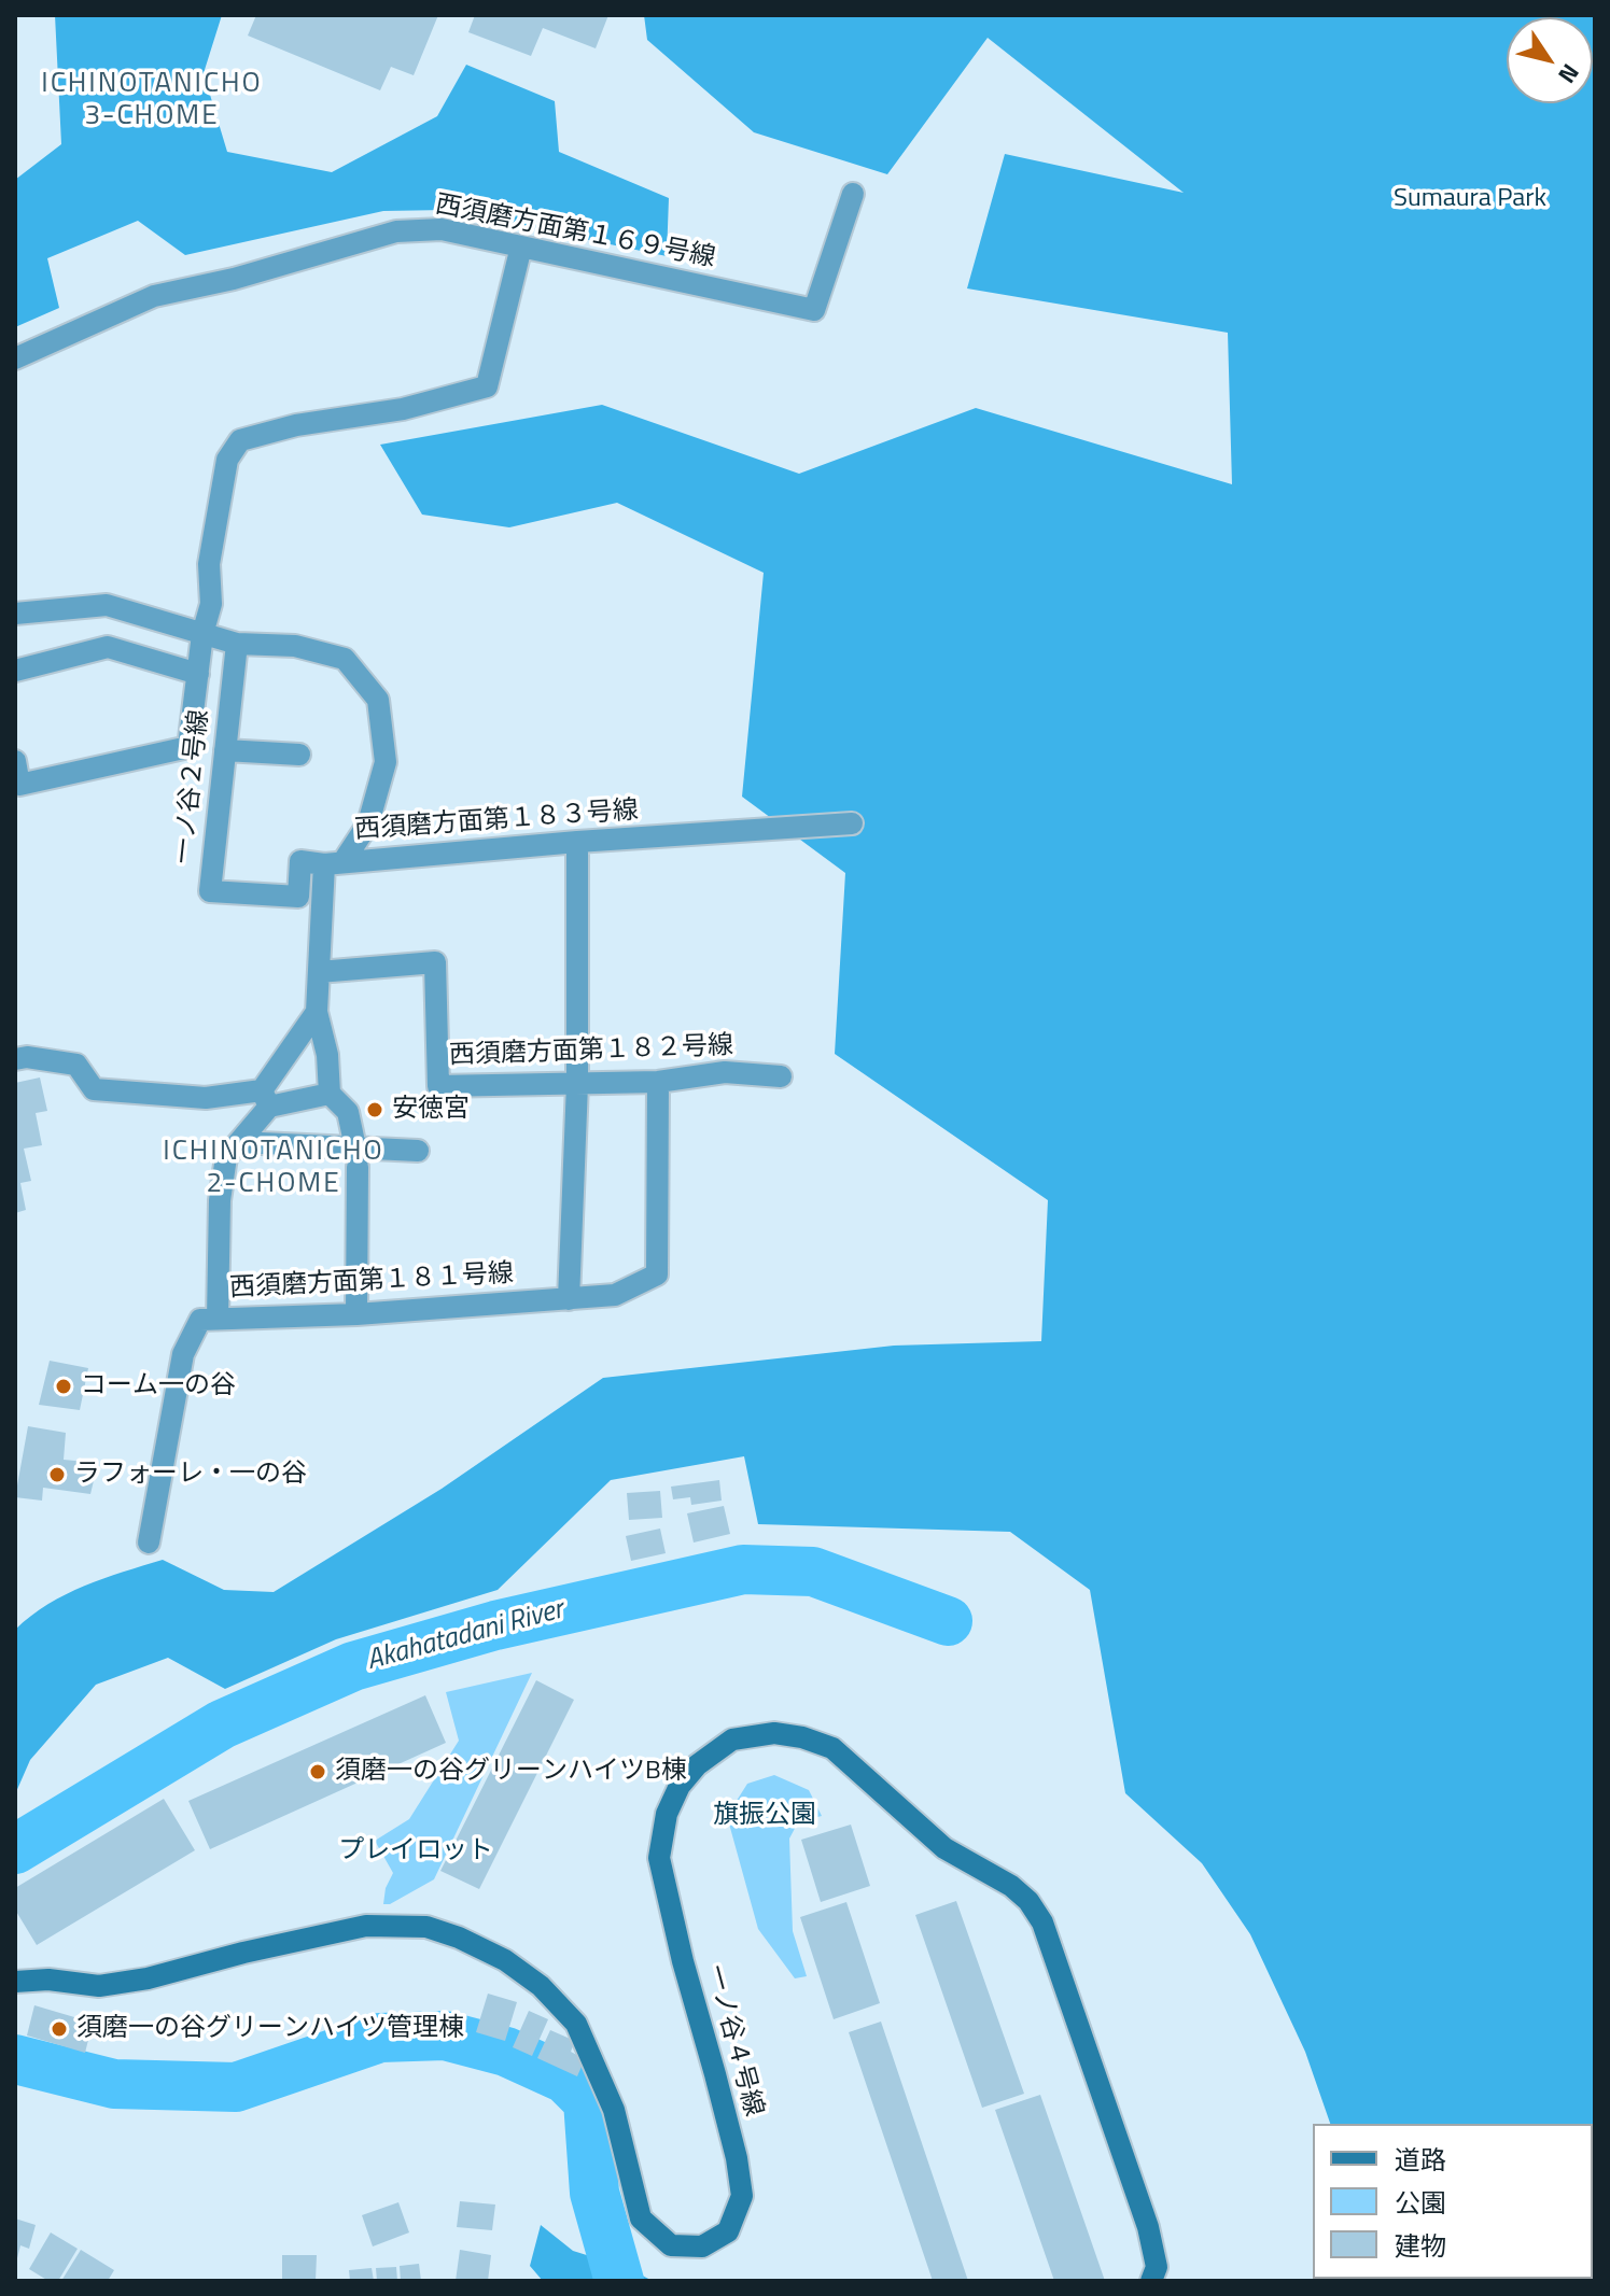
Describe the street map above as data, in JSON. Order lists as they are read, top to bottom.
{
  "streets": {
    "street": [
      "西須磨方面第１６９号線",
      "一ノ谷２号線",
      "西須磨方面第１８３号線",
      "西須磨方面第１８２号線",
      "西須磨方面第１８１号線",
      "一ノ谷４号線"
    ]
  },
  "crossings": [
    ["一ノ谷２号線", "西須磨方面第１８３号線"],
    ["西須磨方面第１８３号線", "西須磨方面第１８２号線"],
    ["西須磨方面第１８２号線", "西須磨方面第１８１号線"]
  ],
  "districts": ["ICHINOTANICHO 3-CHOME", "ICHINOTANICHO 2-CHOME"],
  "water": ["Akahatadani River"],
  "parks": ["Sumaura Park", "旗振公園", "プレイロット"],
  "places": [
    "安徳宮",
    "コーム一の谷",
    "ラフォーレ・一の谷",
    "須磨一の谷グリーンハイツB棟",
    "須磨一の谷グリーンハイツ管理棟"
  ],
  "legend": ["道路", "公園", "建物"],
  "north": "bottom right"
}
